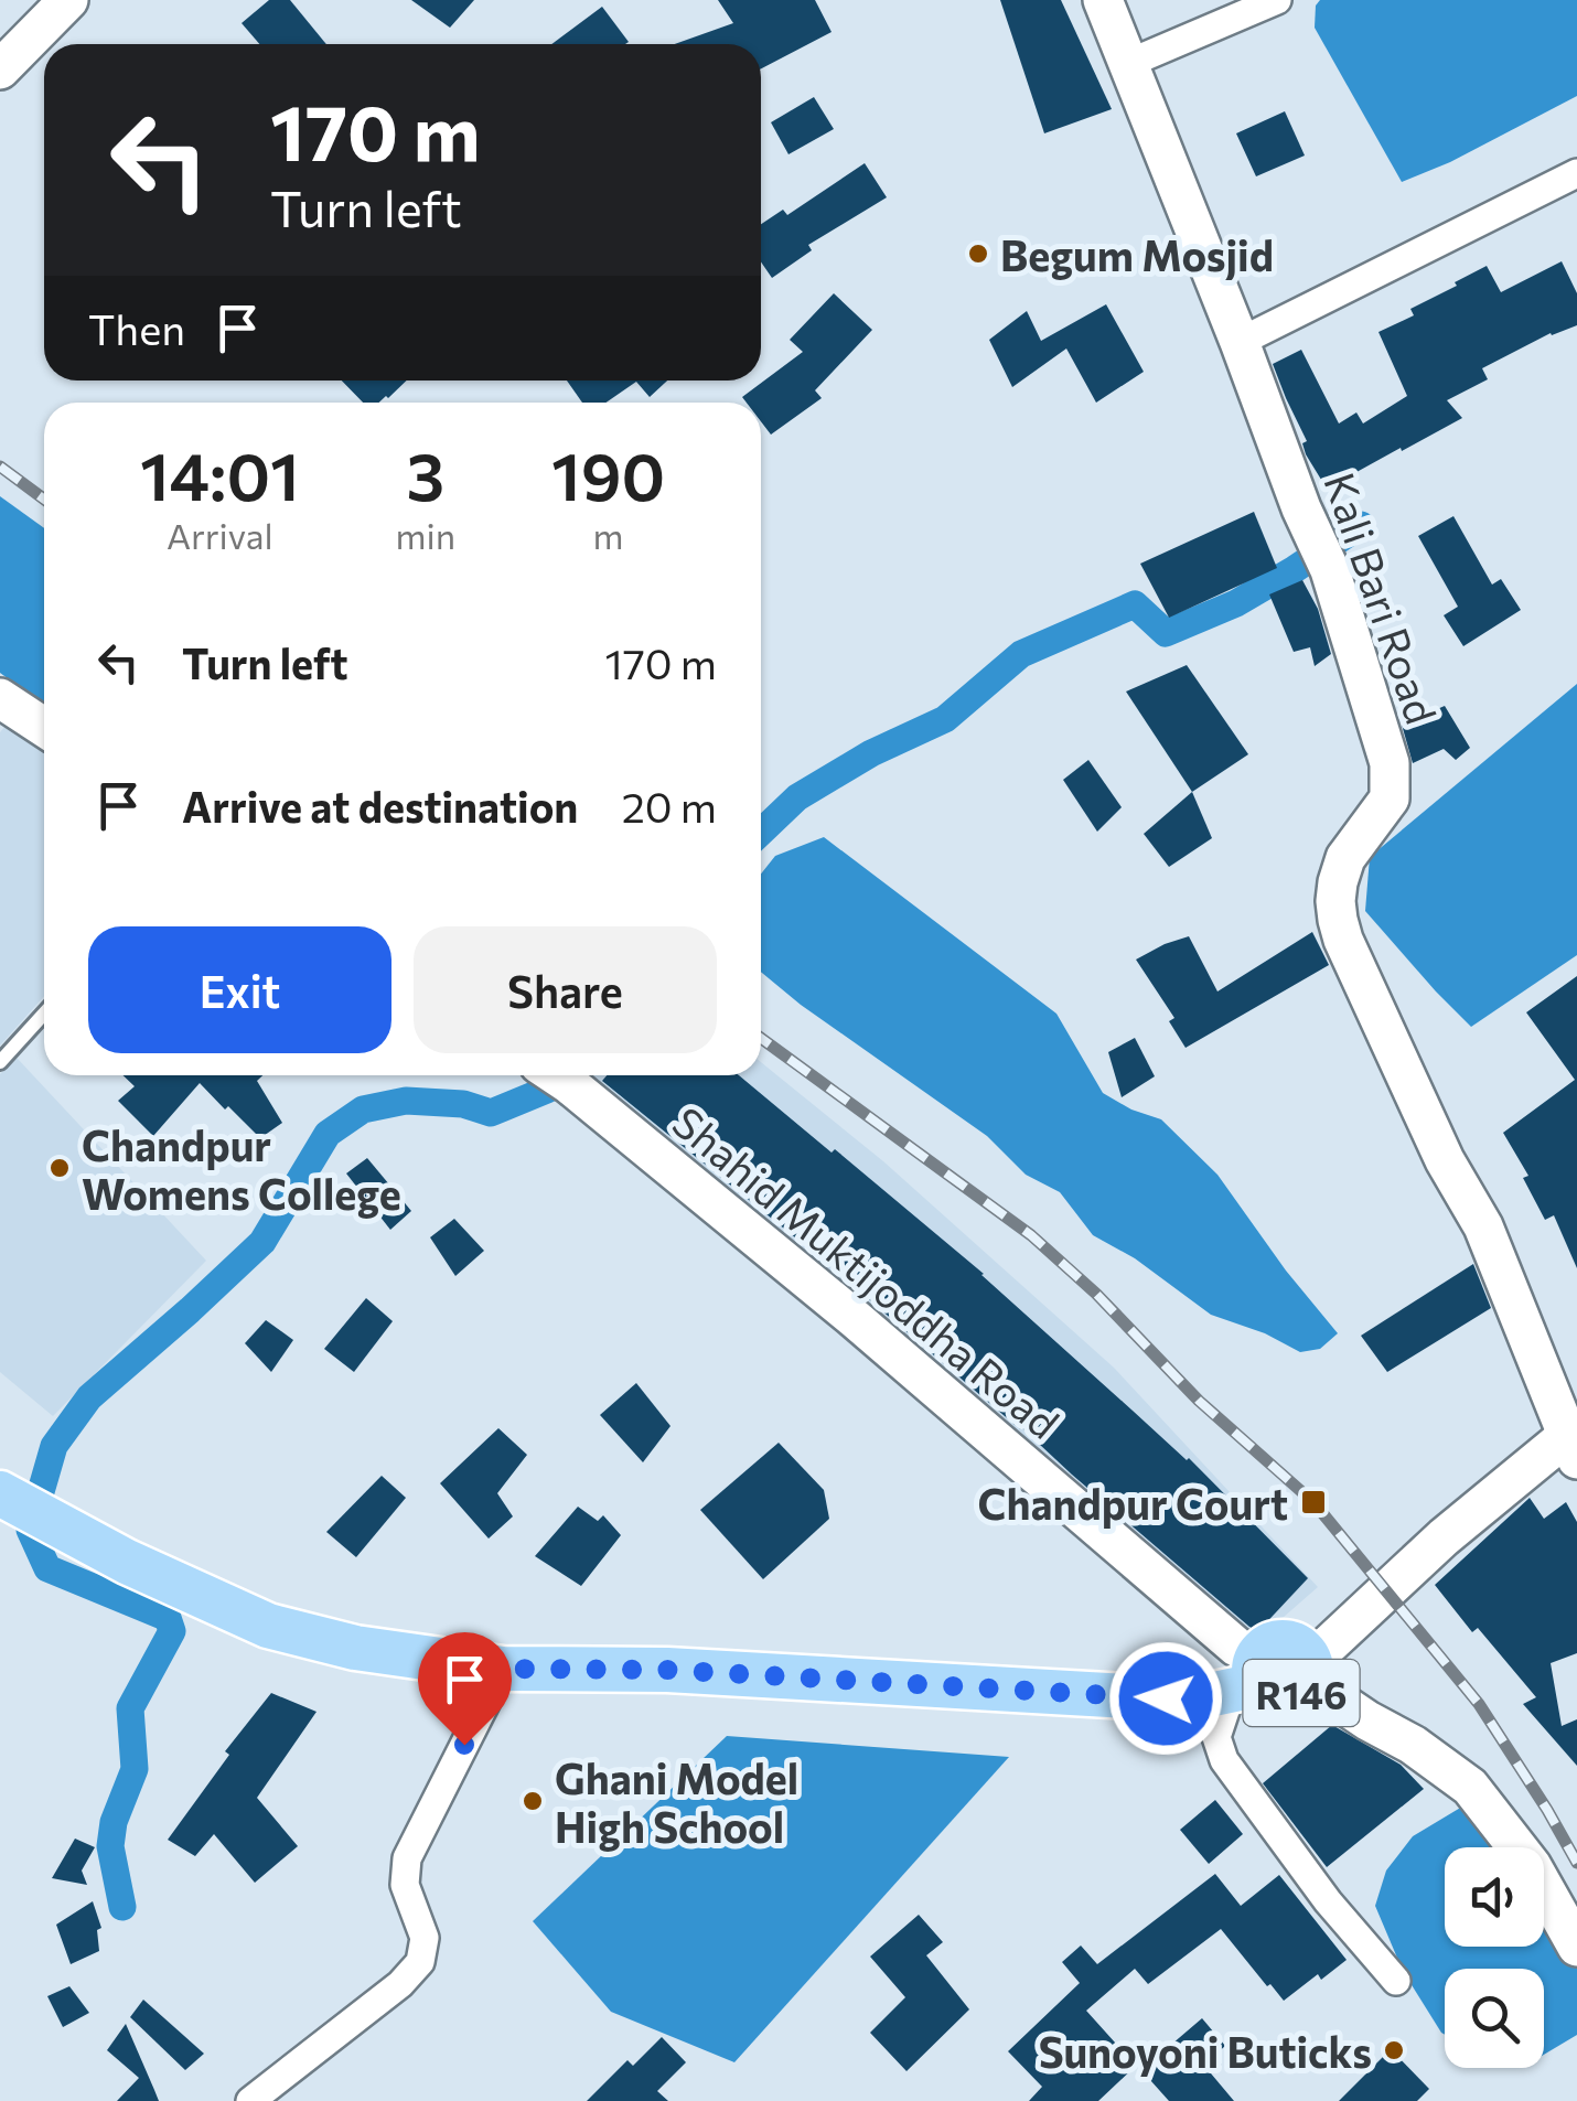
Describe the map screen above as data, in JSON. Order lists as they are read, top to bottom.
{
  "streets": {
    "main road": ["Kali Bari Road", "Shahid Muktijoddha Road", "R146"]
  },
  "crossings": [
    ["Shahid Muktijoddha Road", "R146"]
  ],
  "places": {
    "other": [
      "Begum Mosjid",
      "Chandpur Womens College",
      "Ghani Model High School",
      "Sunoyoni Buticks"
    ],
    "transit": ["Chandpur Court"]
  },
  "page": {
    "turn": ["170 m", "Turn left"],
    "then": "Then",
    "eta": [
      "14:01",
      "Arrival",
      "3",
      "min",
      "190",
      "m"
    ],
    "list": [
      {
        "name": "Turn left",
        "value": "170 m"
      },
      {
        "name": "Arrive at destination",
        "value": "20 m"
      }
    ],
    "buttons": ["Exit", "Share"]
  }
}
